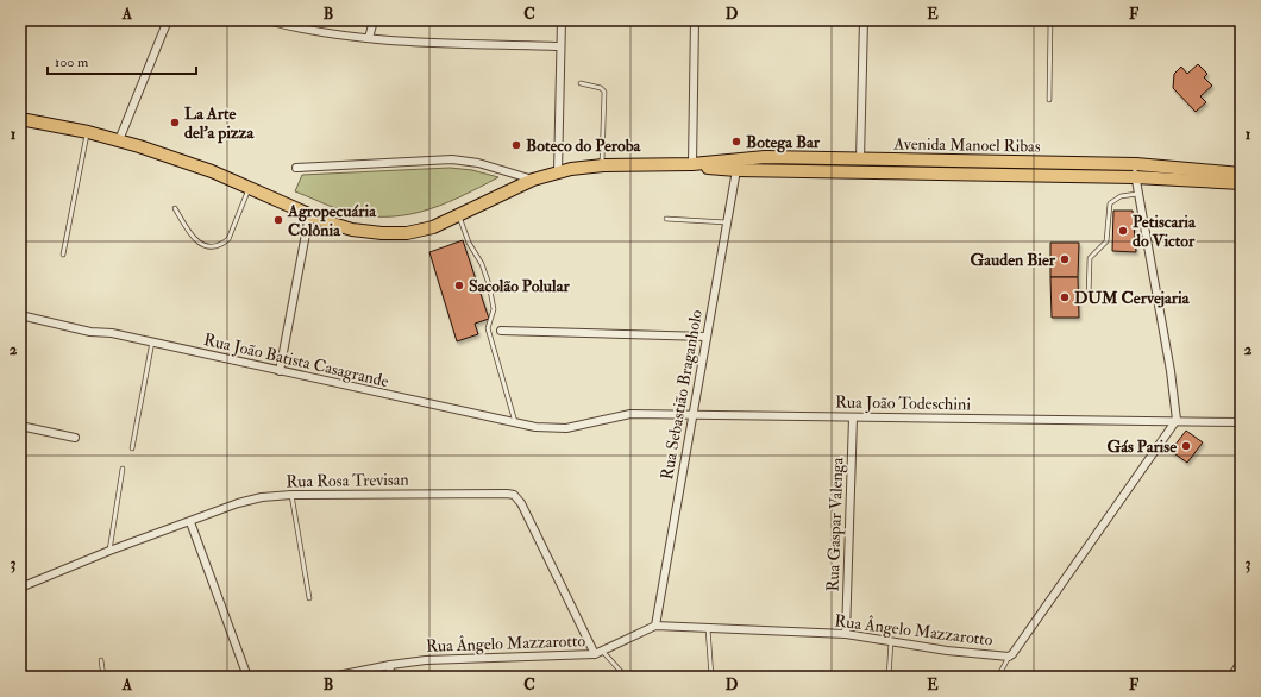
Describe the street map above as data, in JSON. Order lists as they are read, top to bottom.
{
  "streets": {
    "main road": ["Avenida Manoel Ribas"],
    "street": [
      "Rua João Batista Casagrande",
      "Rua Sebastião Braganholo",
      "Rua João Todeschini",
      "Rua Rosa Trevisan",
      "Rua Gaspar Valenga",
      "Rua Ângelo Mazzarotto"
    ]
  },
  "crossings": [
    ["Avenida Manoel Ribas", "Rua Sebastião Braganholo"],
    ["Rua João Batista Casagrande", "Rua João Todeschini"],
    ["Rua Sebastião Braganholo", "Rua João Todeschini"],
    ["Rua Sebastião Braganholo", "Rua Ângelo Mazzarotto"],
    ["Rua João Todeschini", "Rua Gaspar Valenga"],
    ["Rua João Todeschini", "Rua Ângelo Mazzarotto"],
    ["Rua Rosa Trevisan", "Rua Ângelo Mazzarotto"],
    ["Rua Gaspar Valenga", "Rua Ângelo Mazzarotto"]
  ],
  "places": [
    "La Arte del'a pizza",
    "Botega Bar",
    "Boteco do Peroba",
    "Agropecuária Colônia",
    "Petiscaria do Victor",
    "Gauden Bier",
    "Sacolão Polular",
    "DUM Cervejaria",
    "Gás Parise"
  ],
  "scale_bar": "100 m",
  "grid": {
    "columns": [
      "A",
      "B",
      "C",
      "D",
      "E",
      "F"
    ],
    "rows": ["1", "2", "3"]
  }
}
